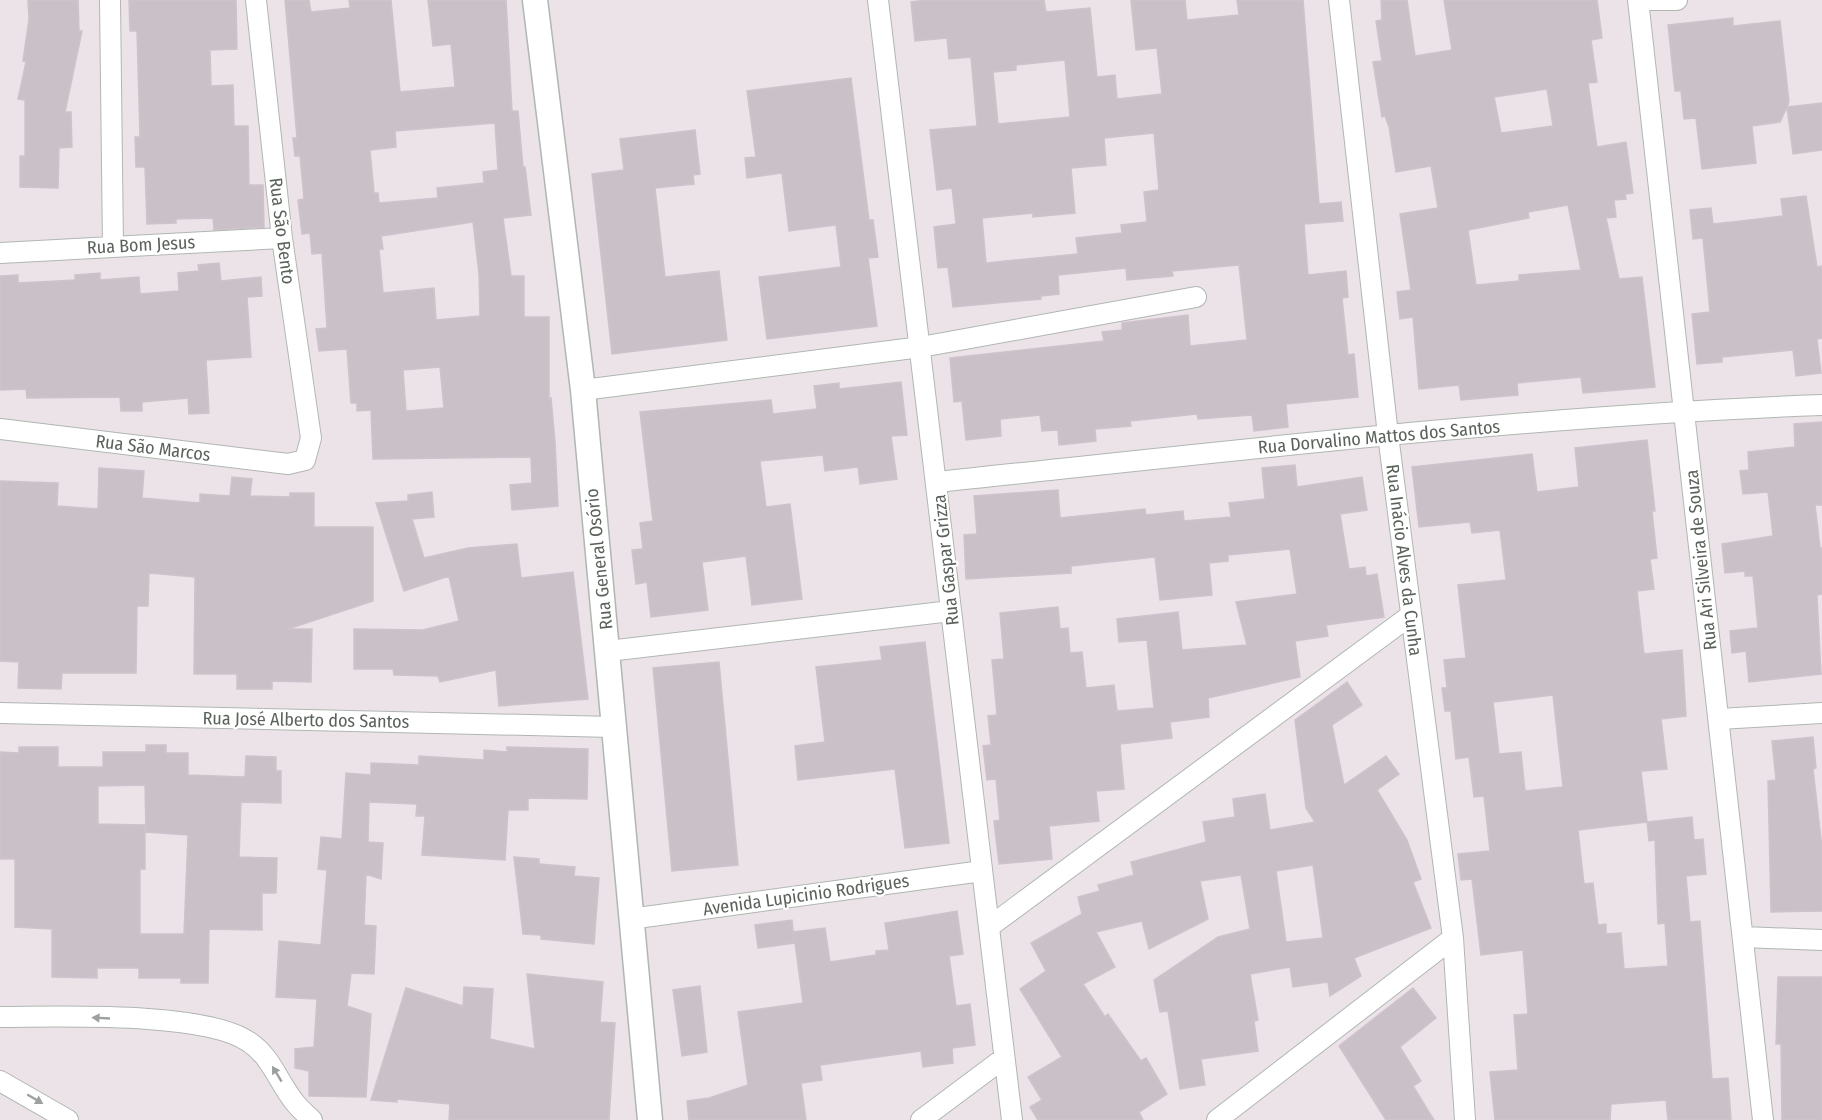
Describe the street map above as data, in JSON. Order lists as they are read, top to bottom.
{
  "streets": {
    "street": [
      "Rua São Bento",
      "Rua Bom Jesus",
      "Rua Dorvalino Mattos dos Santos",
      "Rua São Marcos",
      "Rua General Osório",
      "Rua Gaspar Grizza",
      "Rua Inácio Alves da Cunha",
      "Rua Ari Silveira de Souza",
      "Rua José Alberto dos Santos",
      "Avenida Lupicinio Rodrigues"
    ]
  },
  "crossings": [
    ["Rua São Bento", "Rua Bom Jesus"],
    ["Rua São Bento", "Rua São Marcos"],
    ["Rua Dorvalino Mattos dos Santos", "Rua Gaspar Grizza"],
    ["Rua Dorvalino Mattos dos Santos", "Rua Inácio Alves da Cunha"],
    ["Rua Dorvalino Mattos dos Santos", "Rua Ari Silveira de Souza"],
    ["Rua General Osório", "Rua José Alberto dos Santos"],
    ["Rua General Osório", "Avenida Lupicinio Rodrigues"],
    ["Rua Gaspar Grizza", "Avenida Lupicinio Rodrigues"]
  ]
}
